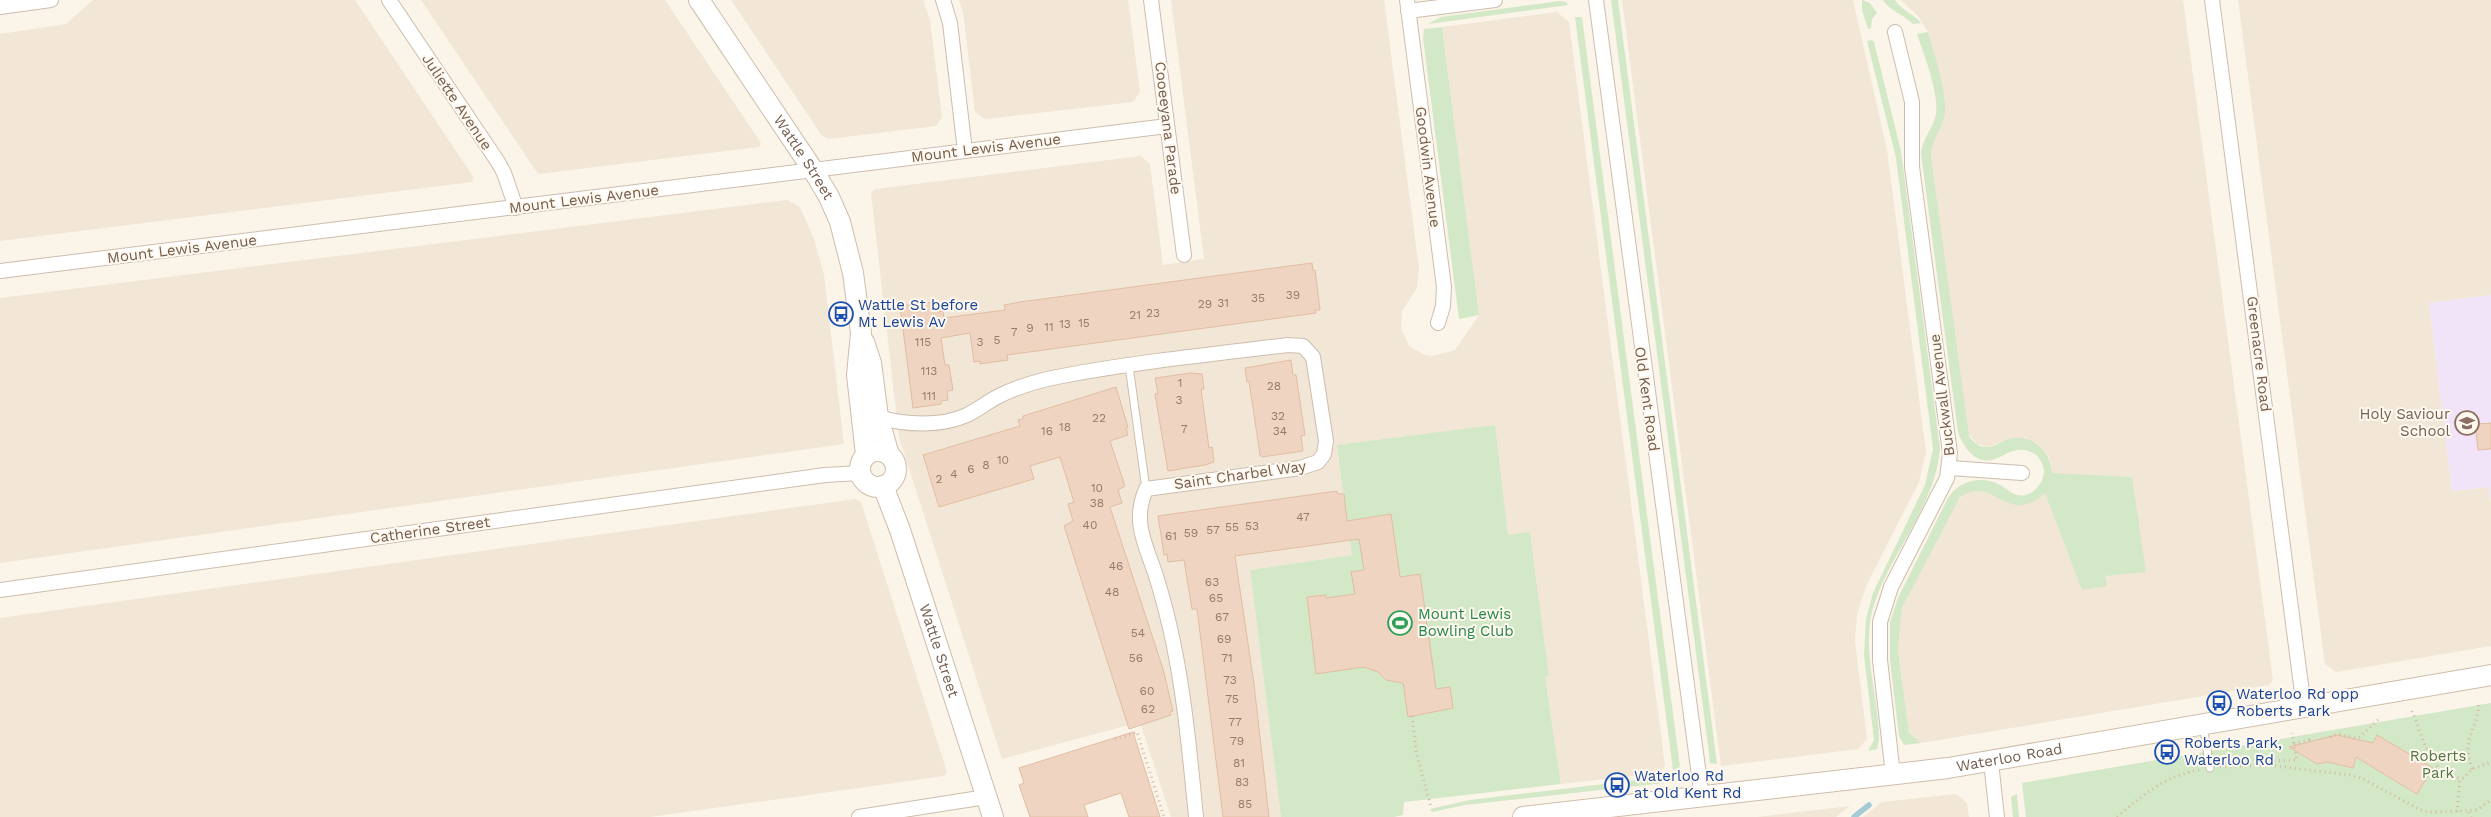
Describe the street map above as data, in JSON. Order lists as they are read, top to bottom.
{
  "streets": {
    "main road": ["Wattle Street", "Waterloo Road"],
    "street": [
      "Juliette Avenue",
      "Cooeeyana Parade",
      "Mount Lewis Avenue",
      "Goodwin Avenue",
      "Greenacre Road",
      "Buckwall Avenue",
      "Old Kent Road",
      "Saint Charbel Way",
      "Catherine Street"
    ]
  },
  "crossings": [
    ["Juliette Avenue", "Mount Lewis Avenue"],
    ["Cooeeyana Parade", "Mount Lewis Avenue"],
    ["Mount Lewis Avenue", "Wattle Street"],
    ["Wattle Street", "Saint Charbel Way"],
    ["Wattle Street", "Catherine Street"],
    ["Greenacre Road", "Waterloo Road"],
    ["Buckwall Avenue", "Waterloo Road"],
    ["Old Kent Road", "Waterloo Road"]
  ],
  "parks": ["Roberts Park"],
  "places": {
    "bus stop": [
      "Wattle St before Mt Lewis Av",
      "Waterloo Rd opp Roberts Park",
      "Roberts Park, Waterloo Rd",
      "Waterloo Rd at Old Kent Rd"
    ],
    "school or university": ["Holy Saviour School"],
    "sports": ["Mount Lewis Bowling Club"]
  },
  "house_numbers": [
    "39",
    "35",
    "31",
    "29",
    "23",
    "21",
    "15",
    "13",
    "11",
    "9",
    "7",
    "5",
    "115",
    "3",
    "113",
    "1",
    "28",
    "111",
    "3",
    "32",
    "22",
    "18",
    "7",
    "16",
    "34",
    "10",
    "8",
    "6",
    "4",
    "2",
    "10",
    "38",
    "47",
    "40",
    "53",
    "55",
    "57",
    "59",
    "61",
    "46",
    "63",
    "48",
    "65",
    "67",
    "54",
    "69",
    "56",
    "71",
    "73",
    "60",
    "75",
    "62",
    "77",
    "79",
    "81",
    "83",
    "85"
  ]
}
